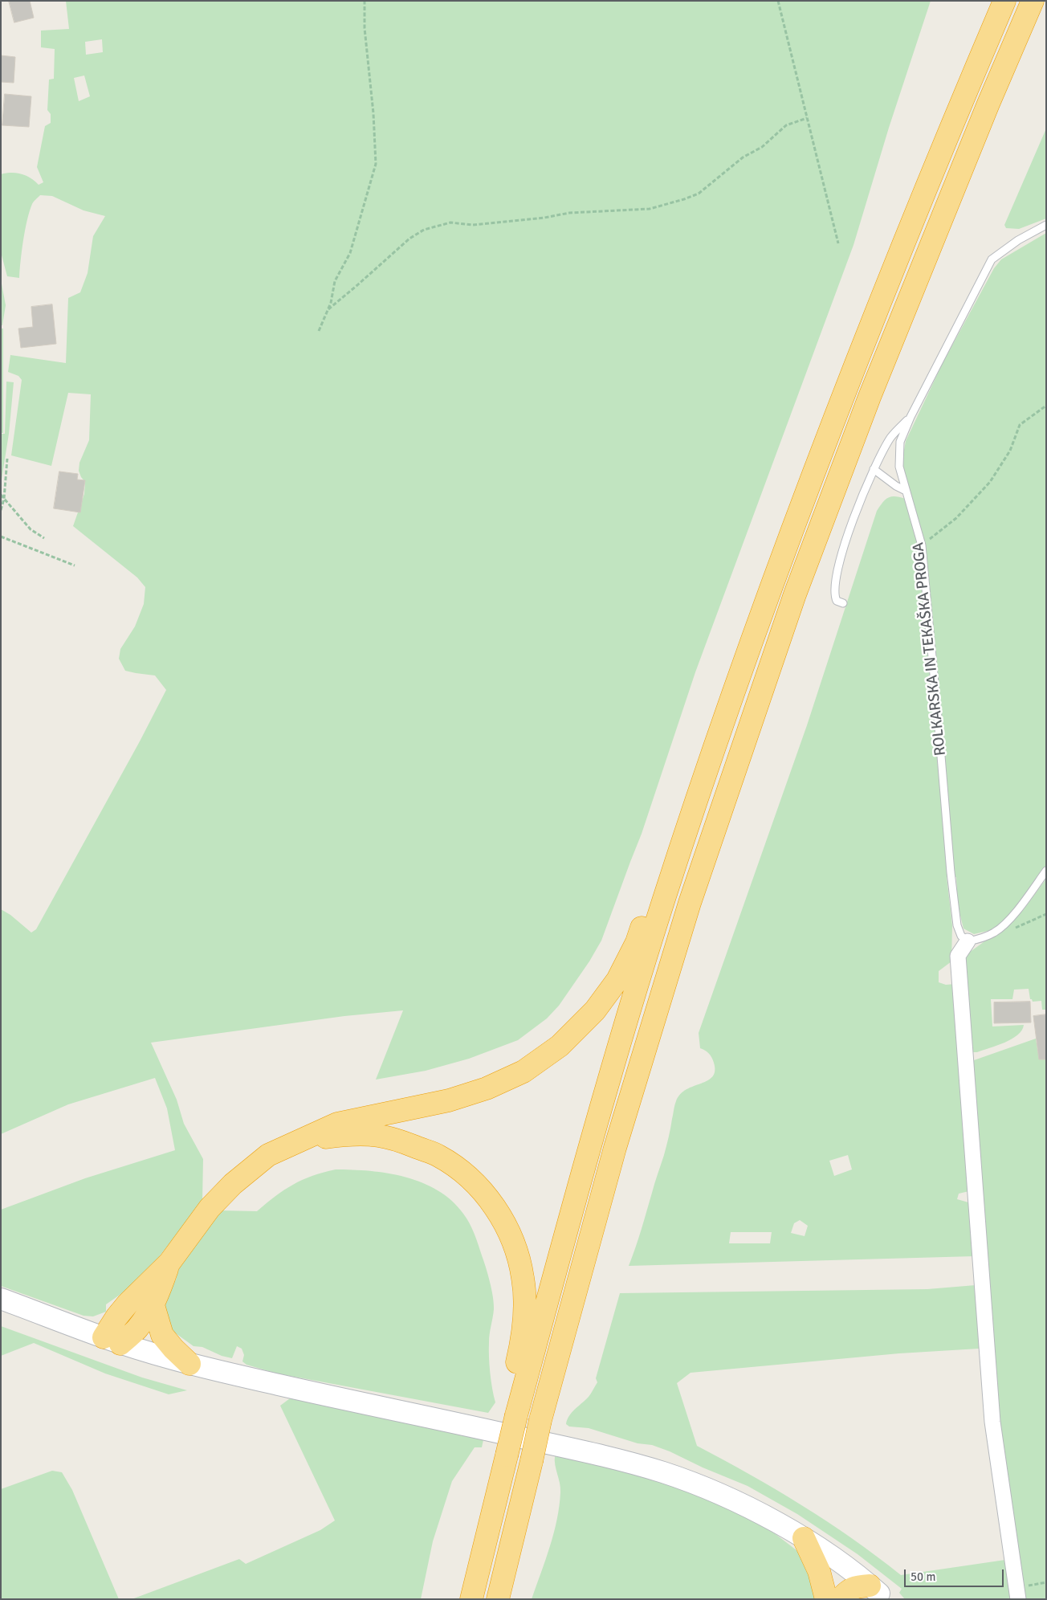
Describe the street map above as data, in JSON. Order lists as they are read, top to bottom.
{
  "streets": {
    "lane": ["ROLKARSKA IN TEKAŠKA PROGA"]
  },
  "scale_bar": "50 m"
}
